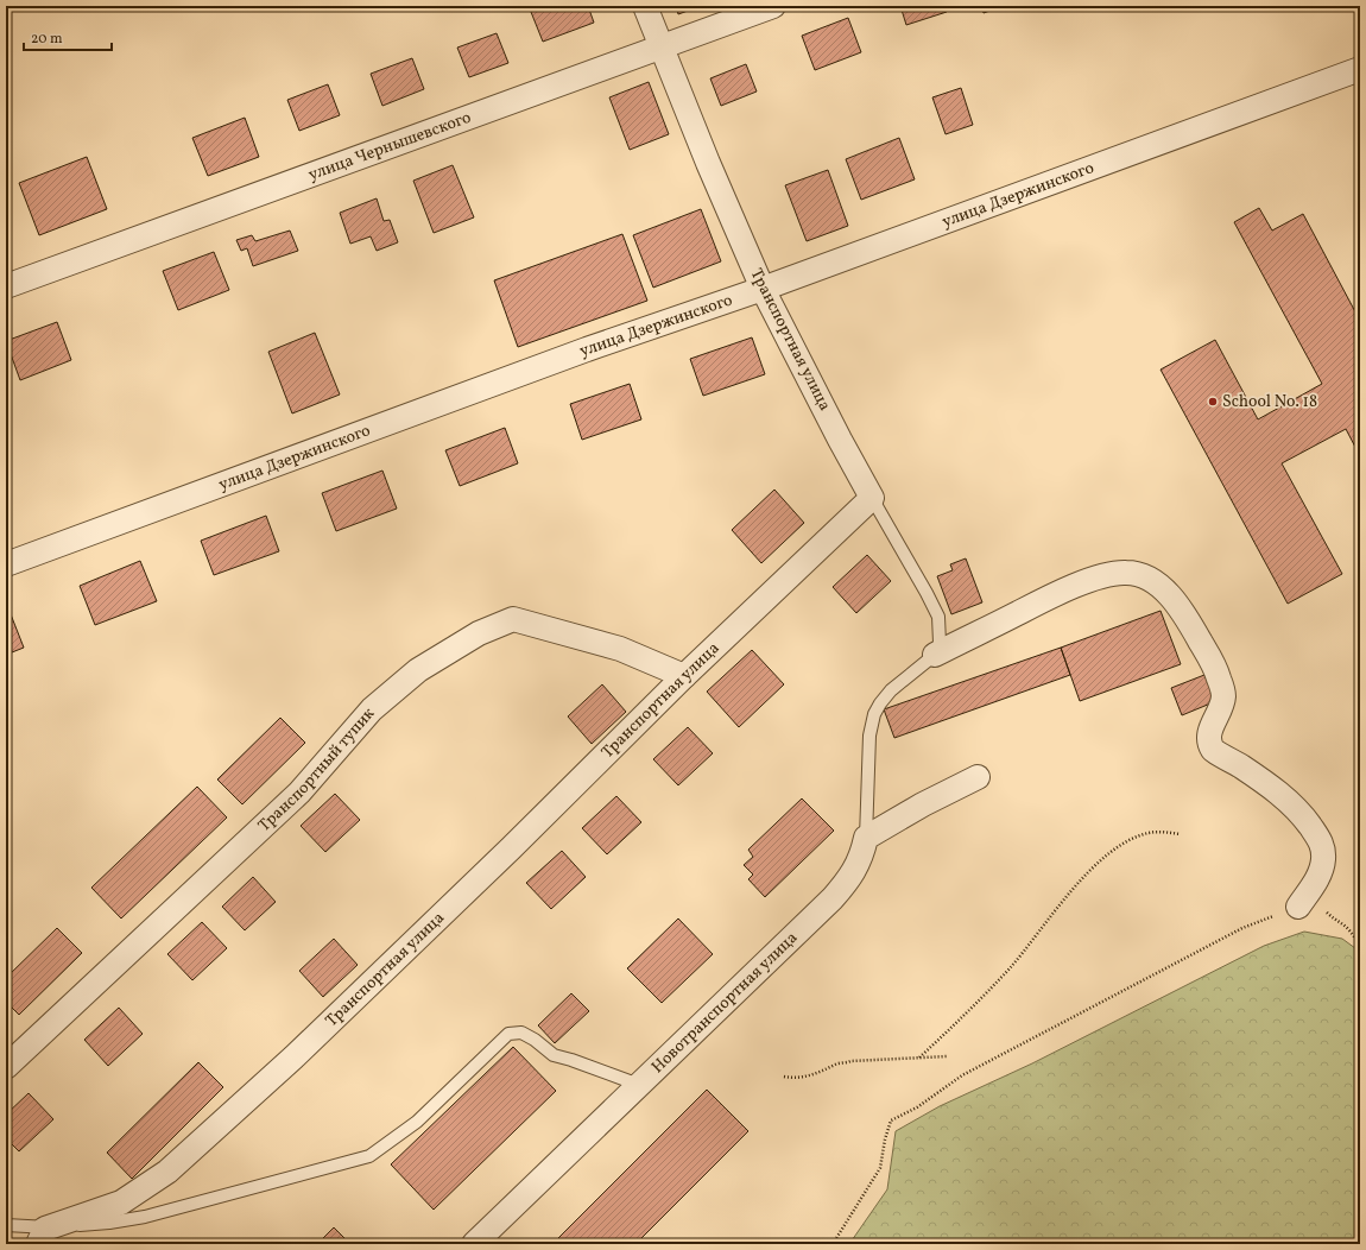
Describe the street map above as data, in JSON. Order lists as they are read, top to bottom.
{
  "streets": {
    "street": [
      "улица Чернышевского",
      "улица Дзержинского",
      "Транспортная улица",
      "Транспортный тупик",
      "Новотранспортная улица"
    ]
  },
  "crossings": [
    ["улица Чернышевского", "Транспортная улица"],
    ["улица Дзержинского", "Транспортная улица"],
    ["Транспортная улица", "Транспортный тупик"]
  ],
  "places": ["School No. 18"],
  "scale_bar": "20 m"
}
